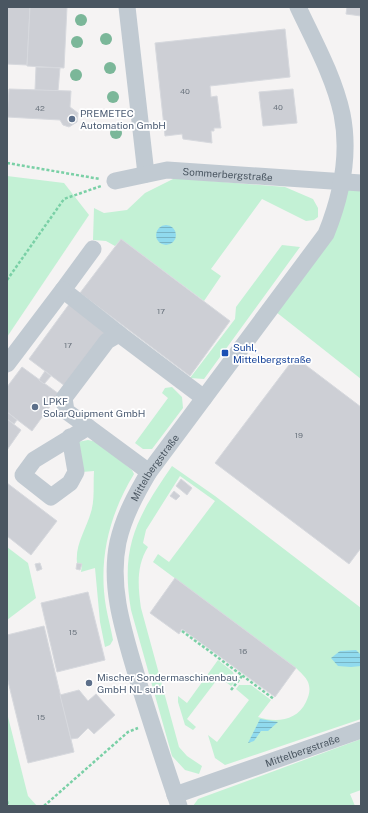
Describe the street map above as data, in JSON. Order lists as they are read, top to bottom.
{
  "streets": {
    "street": ["Sommerbergstraße", "Mittelbergstraße"]
  },
  "crossings": [
    ["Sommerbergstraße", "Mittelbergstraße"]
  ],
  "places": {
    "other": ["PREMETEC Automation GmbH", "LPKF SolarQuipment GmbH", "Mischer Sondermaschinenbau GmbH NL suhl"],
    "transit": ["Suhl, Mittelbergstraße"]
  },
  "house_numbers": [
    "40",
    "40",
    "42",
    "17",
    "17",
    "19",
    "15",
    "16",
    "15"
  ]
}
